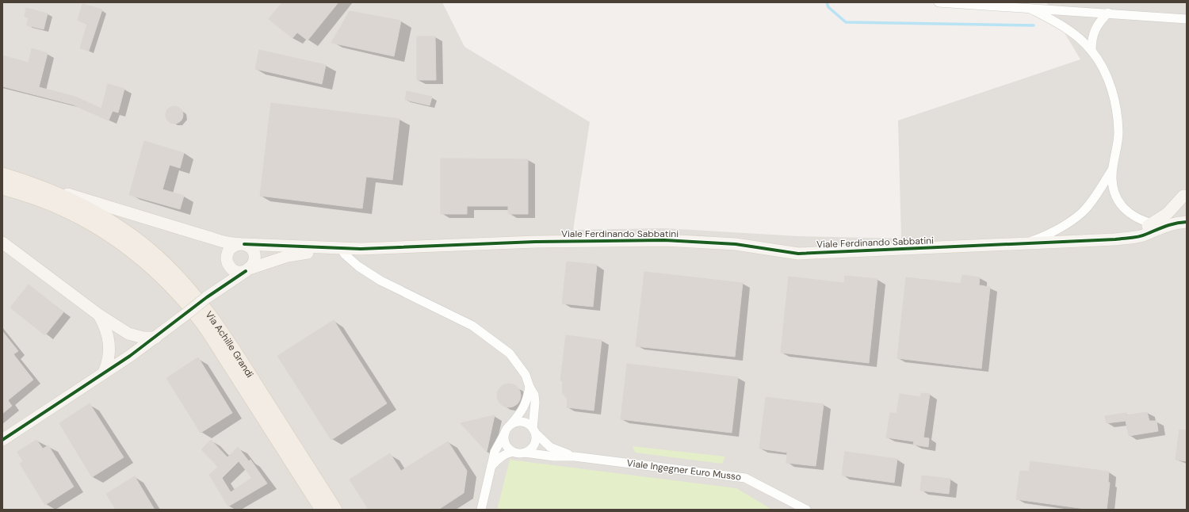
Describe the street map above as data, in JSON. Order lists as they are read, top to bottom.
{
  "streets": {
    "main road": ["Via Achille Grandi"],
    "street": ["Viale Ferdinando Sabbatini", "Viale Ingegner Euro Musso"]
  }
}
